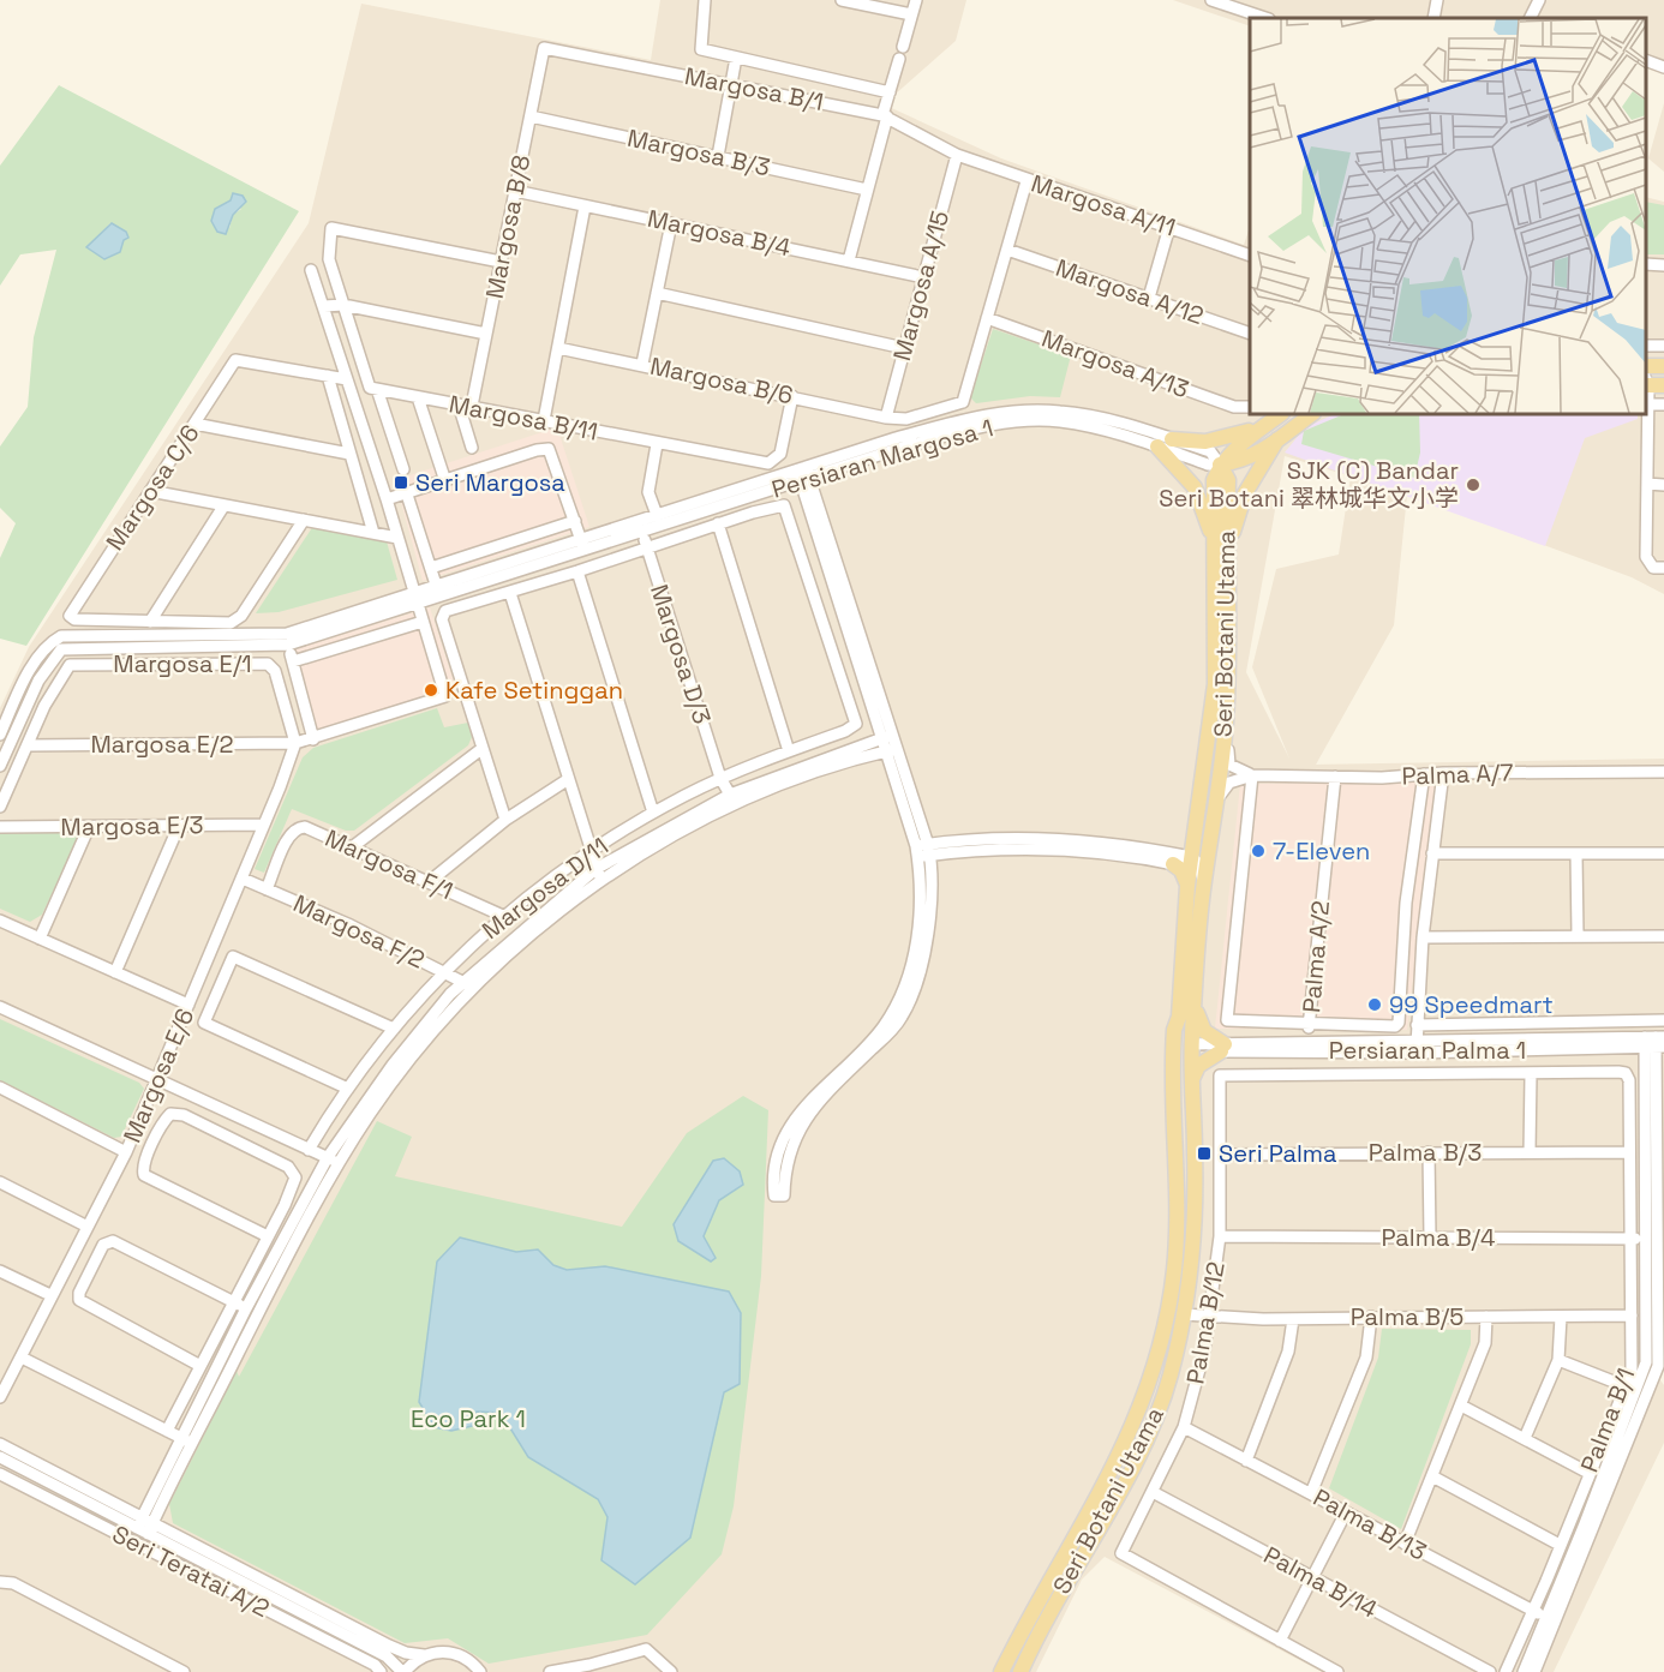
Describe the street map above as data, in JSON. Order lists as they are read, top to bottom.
{
  "streets": {
    "main road": ["Seri Botani Utama"],
    "street": [
      "Margosa B/1",
      "Margosa B/3",
      "Margosa A/11",
      "Margosa B/8",
      "Margosa B/4",
      "Margosa A/15",
      "Margosa A/12",
      "Margosa A/13",
      "Margosa B/6",
      "Margosa B/11",
      "Persiaran Margosa 1",
      "Margosa C/6",
      "Margosa D/3",
      "Margosa E/1",
      "Margosa E/2",
      "Palma A/7",
      "Margosa E/3",
      "Margosa F/1",
      "Margosa D/11",
      "Margosa F/2",
      "Palma A/2",
      "Persiaran Palma 1",
      "Margosa E/6",
      "Palma B/3",
      "Palma B/4",
      "Palma B/5",
      "Palma B/12",
      "Palma B/1",
      "Palma B/13",
      "Seri Teratai A/2",
      "Palma B/14"
    ]
  },
  "crossings": [
    ["Margosa B/1", "Margosa A/11"],
    ["Margosa B/1", "Margosa B/8"],
    ["Margosa B/1", "Margosa A/15"],
    ["Margosa B/3", "Margosa B/8"],
    ["Margosa A/11", "Margosa A/15"],
    ["Margosa B/8", "Margosa B/4"],
    ["Margosa B/8", "Margosa B/11"],
    ["Margosa B/4", "Margosa A/15"],
    ["Margosa A/15", "Margosa B/6"],
    ["Margosa B/6", "Margosa B/11"],
    ["Persiaran Margosa 1", "Seri Botani Utama"],
    ["Persiaran Margosa 1", "Margosa D/3"],
    ["Seri Botani Utama", "Palma A/7"],
    ["Seri Botani Utama", "Persiaran Palma 1"],
    ["Seri Botani Utama", "Palma B/5"],
    ["Margosa D/3", "Margosa D/11"],
    ["Margosa E/1", "Margosa E/2"],
    ["Margosa E/1", "Margosa E/6"],
    ["Margosa E/2", "Margosa E/6"],
    ["Palma A/7", "Palma A/2"],
    ["Margosa E/3", "Margosa E/6"],
    ["Margosa F/1", "Margosa D/11"],
    ["Margosa F/1", "Margosa F/2"],
    ["Margosa D/11", "Margosa F/2"],
    ["Margosa F/2", "Margosa E/6"],
    ["Palma A/2", "Persiaran Palma 1"],
    ["Palma B/3", "Palma B/12"],
    ["Palma B/3", "Palma B/1"],
    ["Palma B/4", "Palma B/12"],
    ["Palma B/4", "Palma B/1"],
    ["Palma B/5", "Palma B/12"],
    ["Palma B/5", "Palma B/1"],
    ["Palma B/12", "Palma B/1"],
    ["Palma B/12", "Palma B/13"],
    ["Palma B/12", "Palma B/14"],
    ["Palma B/1", "Palma B/13"]
  ],
  "parks": ["Eco Park 1"],
  "places": {
    "transit": ["Seri Margosa", "Seri Palma"],
    "other": [
      "SJK (C) Bandar Seri Botani 翠林城华文小学",
      "Kafe Setinggan",
      "7-Eleven",
      "99 Speedmart"
    ]
  }
}
